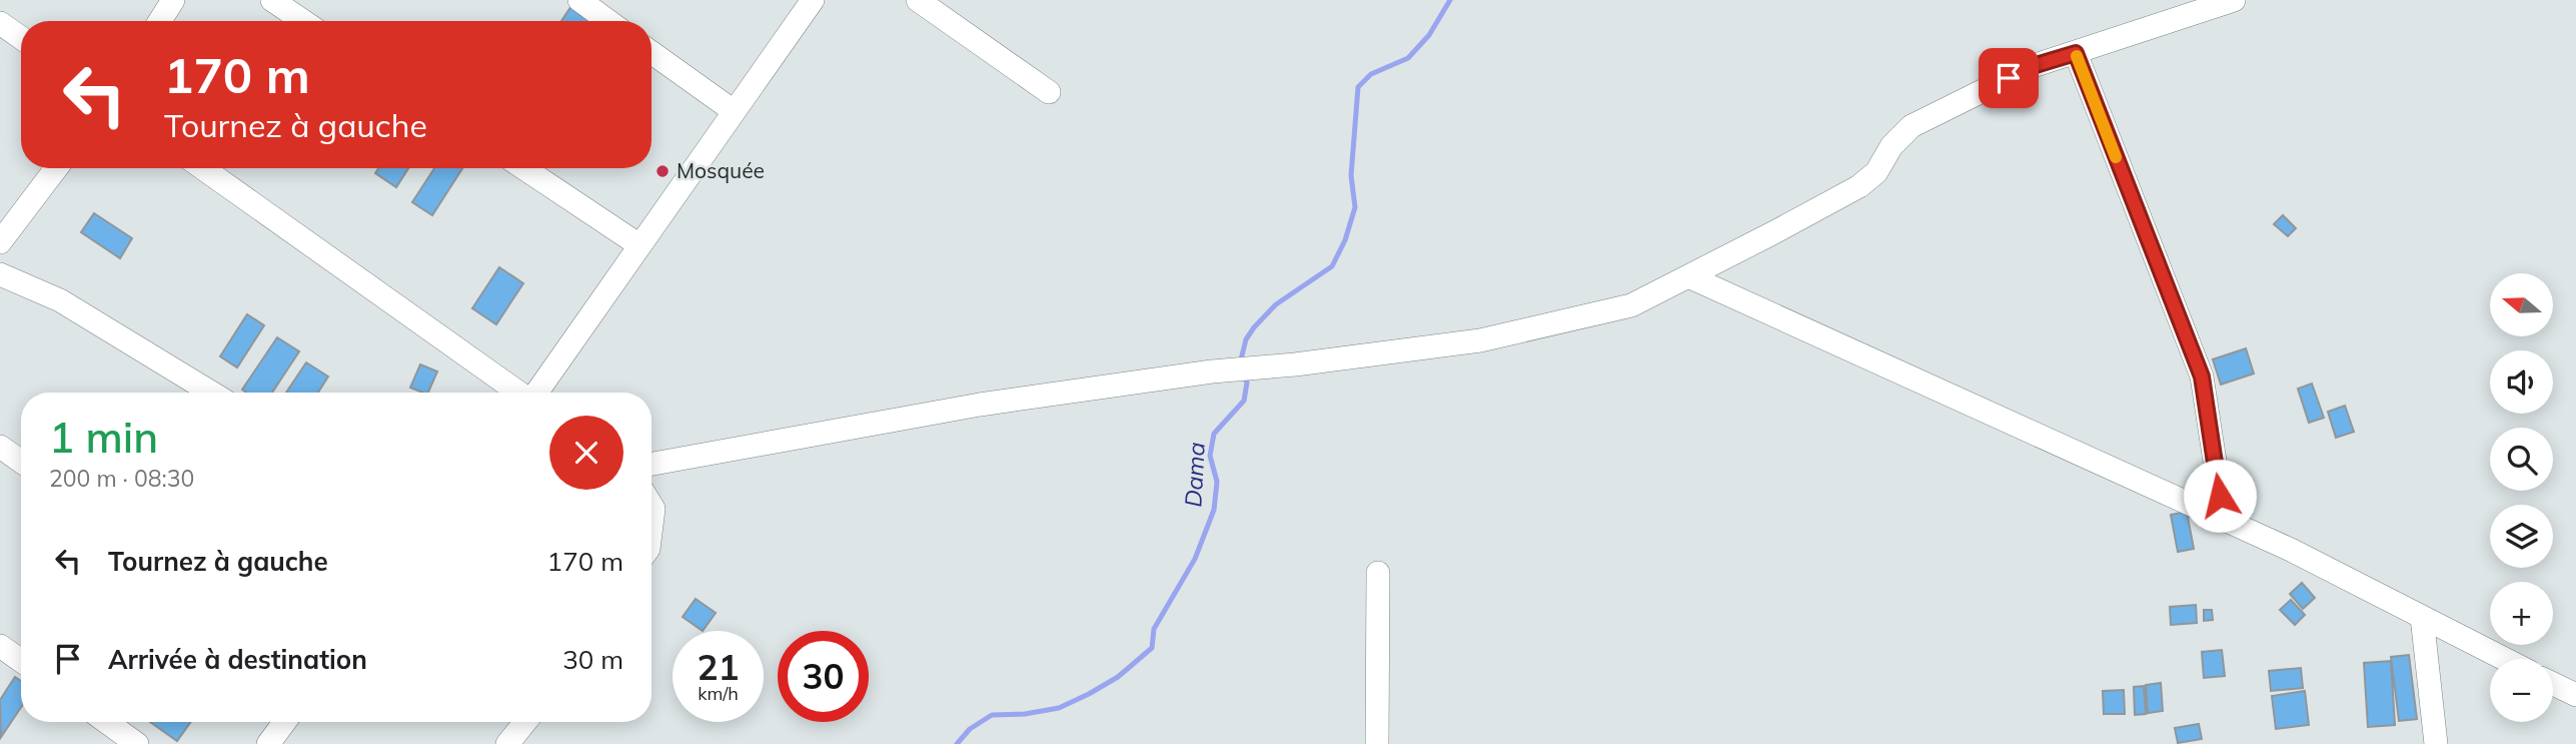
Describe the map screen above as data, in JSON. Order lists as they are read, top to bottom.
{
  "water": ["Dama"],
  "places": ["Mosquée"],
  "north": "left",
  "page": {
    "turn": ["170 m", "Tournez à gauche"],
    "map_buttons": ["+", "−"],
    "heading": ["1 min", "200 m · 08:30"],
    "list": [
      {
        "name": "Tournez à gauche",
        "value": "170 m"
      },
      {
        "name": "Arrivée à destination",
        "value": "30 m"
      }
    ],
    "speed": "21 km/h",
    "limit": "30"
  }
}
